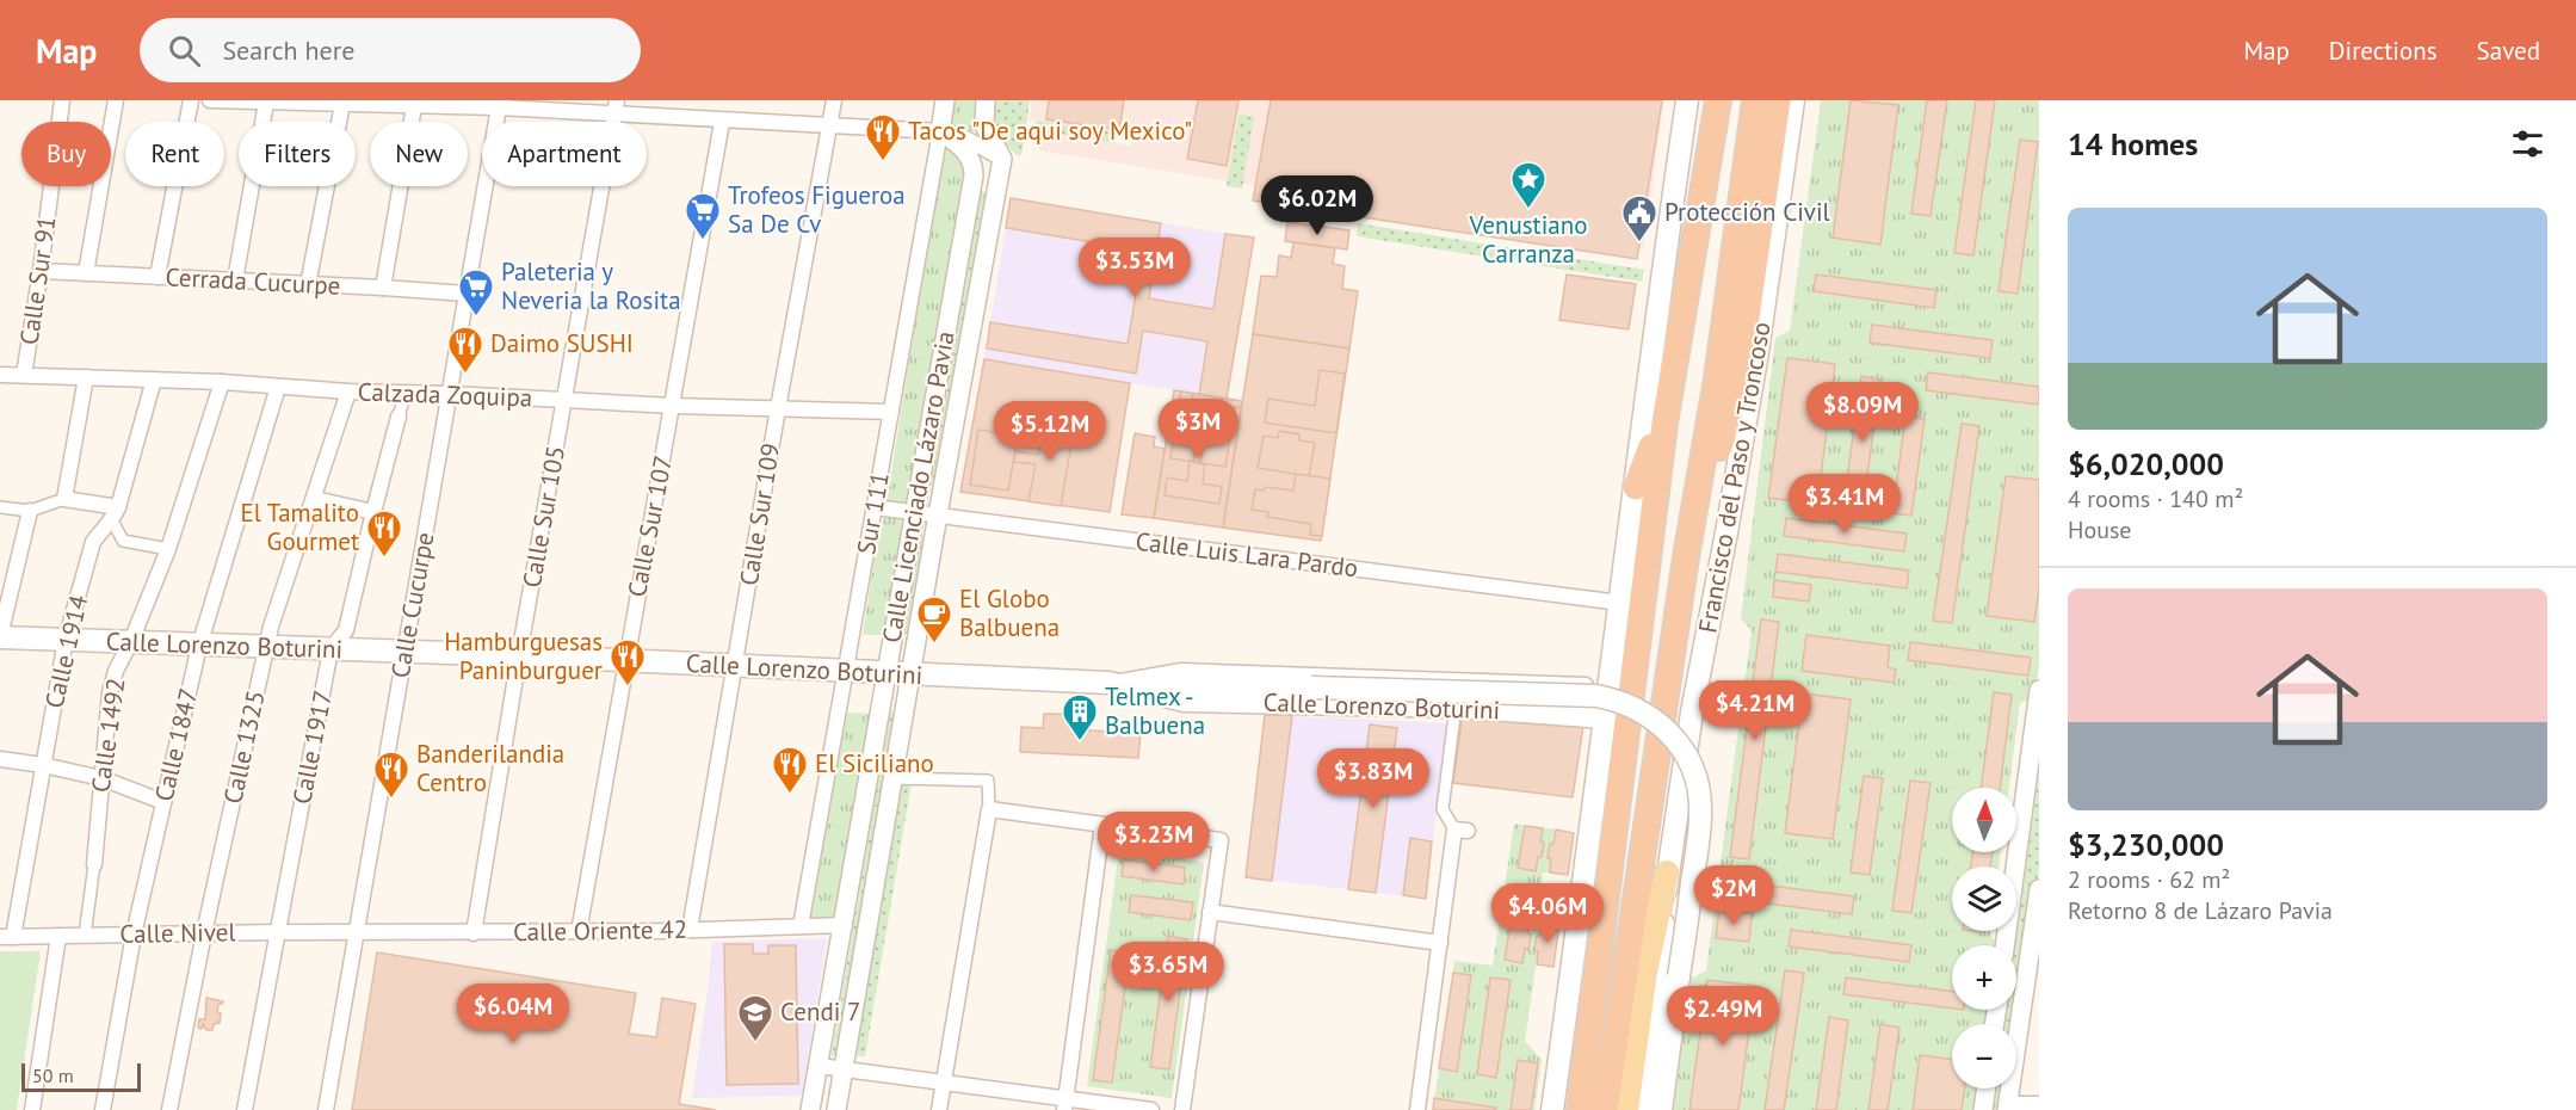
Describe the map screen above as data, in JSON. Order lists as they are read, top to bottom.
{
  "streets": {
    "highway": ["Francisco del Paso y Troncoso"],
    "main road": ["Calle Lorenzo Boturini"],
    "street": [
      "Calle Sur 91",
      "Cerrada Cucurpe",
      "Calzada Zoquipa",
      "Calle Licenciado Lázaro Pavia",
      "Sur 111",
      "Calle Sur 109",
      "Calle Sur 105",
      "Calle Sur 107",
      "Calle Luis Lara Pardo",
      "Calle Cucurpe",
      "Calle 1914",
      "Calle 1492",
      "Calle 1847",
      "Calle 1325",
      "Calle 1917",
      "Calle Oriente 42",
      "Calle Nivel"
    ]
  },
  "crossings": [
    ["Calle Sur 91", "Cerrada Cucurpe"],
    ["Calle Sur 91", "Calzada Zoquipa"],
    ["Cerrada Cucurpe", "Calle Cucurpe"],
    ["Calzada Zoquipa", "Sur 111"],
    ["Calzada Zoquipa", "Calle Sur 109"],
    ["Calzada Zoquipa", "Calle Sur 105"],
    ["Calzada Zoquipa", "Calle Sur 107"],
    ["Calzada Zoquipa", "Calle Cucurpe"],
    ["Calzada Zoquipa", "Calle 1914"],
    ["Calzada Zoquipa", "Calle 1492"],
    ["Calzada Zoquipa", "Calle 1847"],
    ["Calzada Zoquipa", "Calle 1325"],
    ["Calzada Zoquipa", "Calle 1917"],
    ["Calle Licenciado Lázaro Pavia", "Sur 111"],
    ["Calle Licenciado Lázaro Pavia", "Calle Luis Lara Pardo"],
    ["Calle Licenciado Lázaro Pavia", "Calle Lorenzo Boturini"],
    ["Calle Licenciado Lázaro Pavia", "Calle Oriente 42"],
    ["Sur 111", "Calle Luis Lara Pardo"],
    ["Sur 111", "Calle Lorenzo Boturini"],
    ["Sur 111", "Calle Oriente 42"],
    ["Calle Sur 109", "Calle Lorenzo Boturini"],
    ["Calle Sur 109", "Calle Oriente 42"],
    ["Calle Sur 105", "Calle Lorenzo Boturini"],
    ["Calle Sur 105", "Calle Oriente 42"],
    ["Calle Sur 107", "Calle Lorenzo Boturini"],
    ["Calle Sur 107", "Calle Oriente 42"],
    ["Calle Cucurpe", "Calle Lorenzo Boturini"],
    ["Calle Cucurpe", "Calle Oriente 42"],
    ["Calle Cucurpe", "Calle Nivel"],
    ["Calle Lorenzo Boturini", "Calle 1914"],
    ["Calle Lorenzo Boturini", "Calle 1492"],
    ["Calle Lorenzo Boturini", "Calle 1847"],
    ["Calle Lorenzo Boturini", "Calle 1325"],
    ["Calle Lorenzo Boturini", "Calle 1917"],
    ["Calle 1914", "Calle Nivel"],
    ["Calle 1492", "Calle Nivel"],
    ["Calle 1847", "Calle Nivel"],
    ["Calle 1325", "Calle Nivel"],
    ["Calle 1917", "Calle Nivel"],
    ["Calle Oriente 42", "Calle Nivel"]
  ],
  "places": {
    "restaurant": [
      "Tacos \"De aqui soy Mexico\"",
      "Daimo SUSHI",
      "El Tamalito Gourmet",
      "Hamburguesas Paninburguer",
      "El Siciliano",
      "Banderilandia Centro"
    ],
    "place": ["Venustiano Carranza"],
    "supermarket": ["Trofeos Figueroa Sa De Cv", "Paleteria y Neveria la Rosita"],
    "public building": ["Protección Civil"],
    "cafe": ["El Globo Balbuena"],
    "building": ["Telmex - Balbuena"],
    "school or university": ["Cendi 7"]
  },
  "scale_bar": "50 m",
  "north": "top",
  "page": {
    "header": "Map",
    "search": "Search here",
    "nav": ["Map", "Directions", "Saved"],
    "heading": "14 homes",
    "chip": [
      "Buy",
      "Rent",
      "Filters",
      "New",
      "Apartment"
    ],
    "price": [
      "$6.02M",
      "$3.53M",
      "$8.09M",
      "$3M",
      "$5.12M",
      "$3.41M",
      "$4.21M",
      "$3.83M",
      "$3.23M",
      "$2M",
      "$4.06M",
      "$3.65M",
      "$6.04M",
      "$2.49M"
    ],
    "list": [
      {
        "name": "$6,020,000",
        "note": "4 rooms · 140 m² · House"
      },
      {
        "name": "$3,230,000",
        "note": "2 rooms · 62 m² · Retorno 8 de Lázaro Pavia"
      }
    ],
    "map_buttons": ["+", "−"],
    "scale": "50 m"
  }
}
